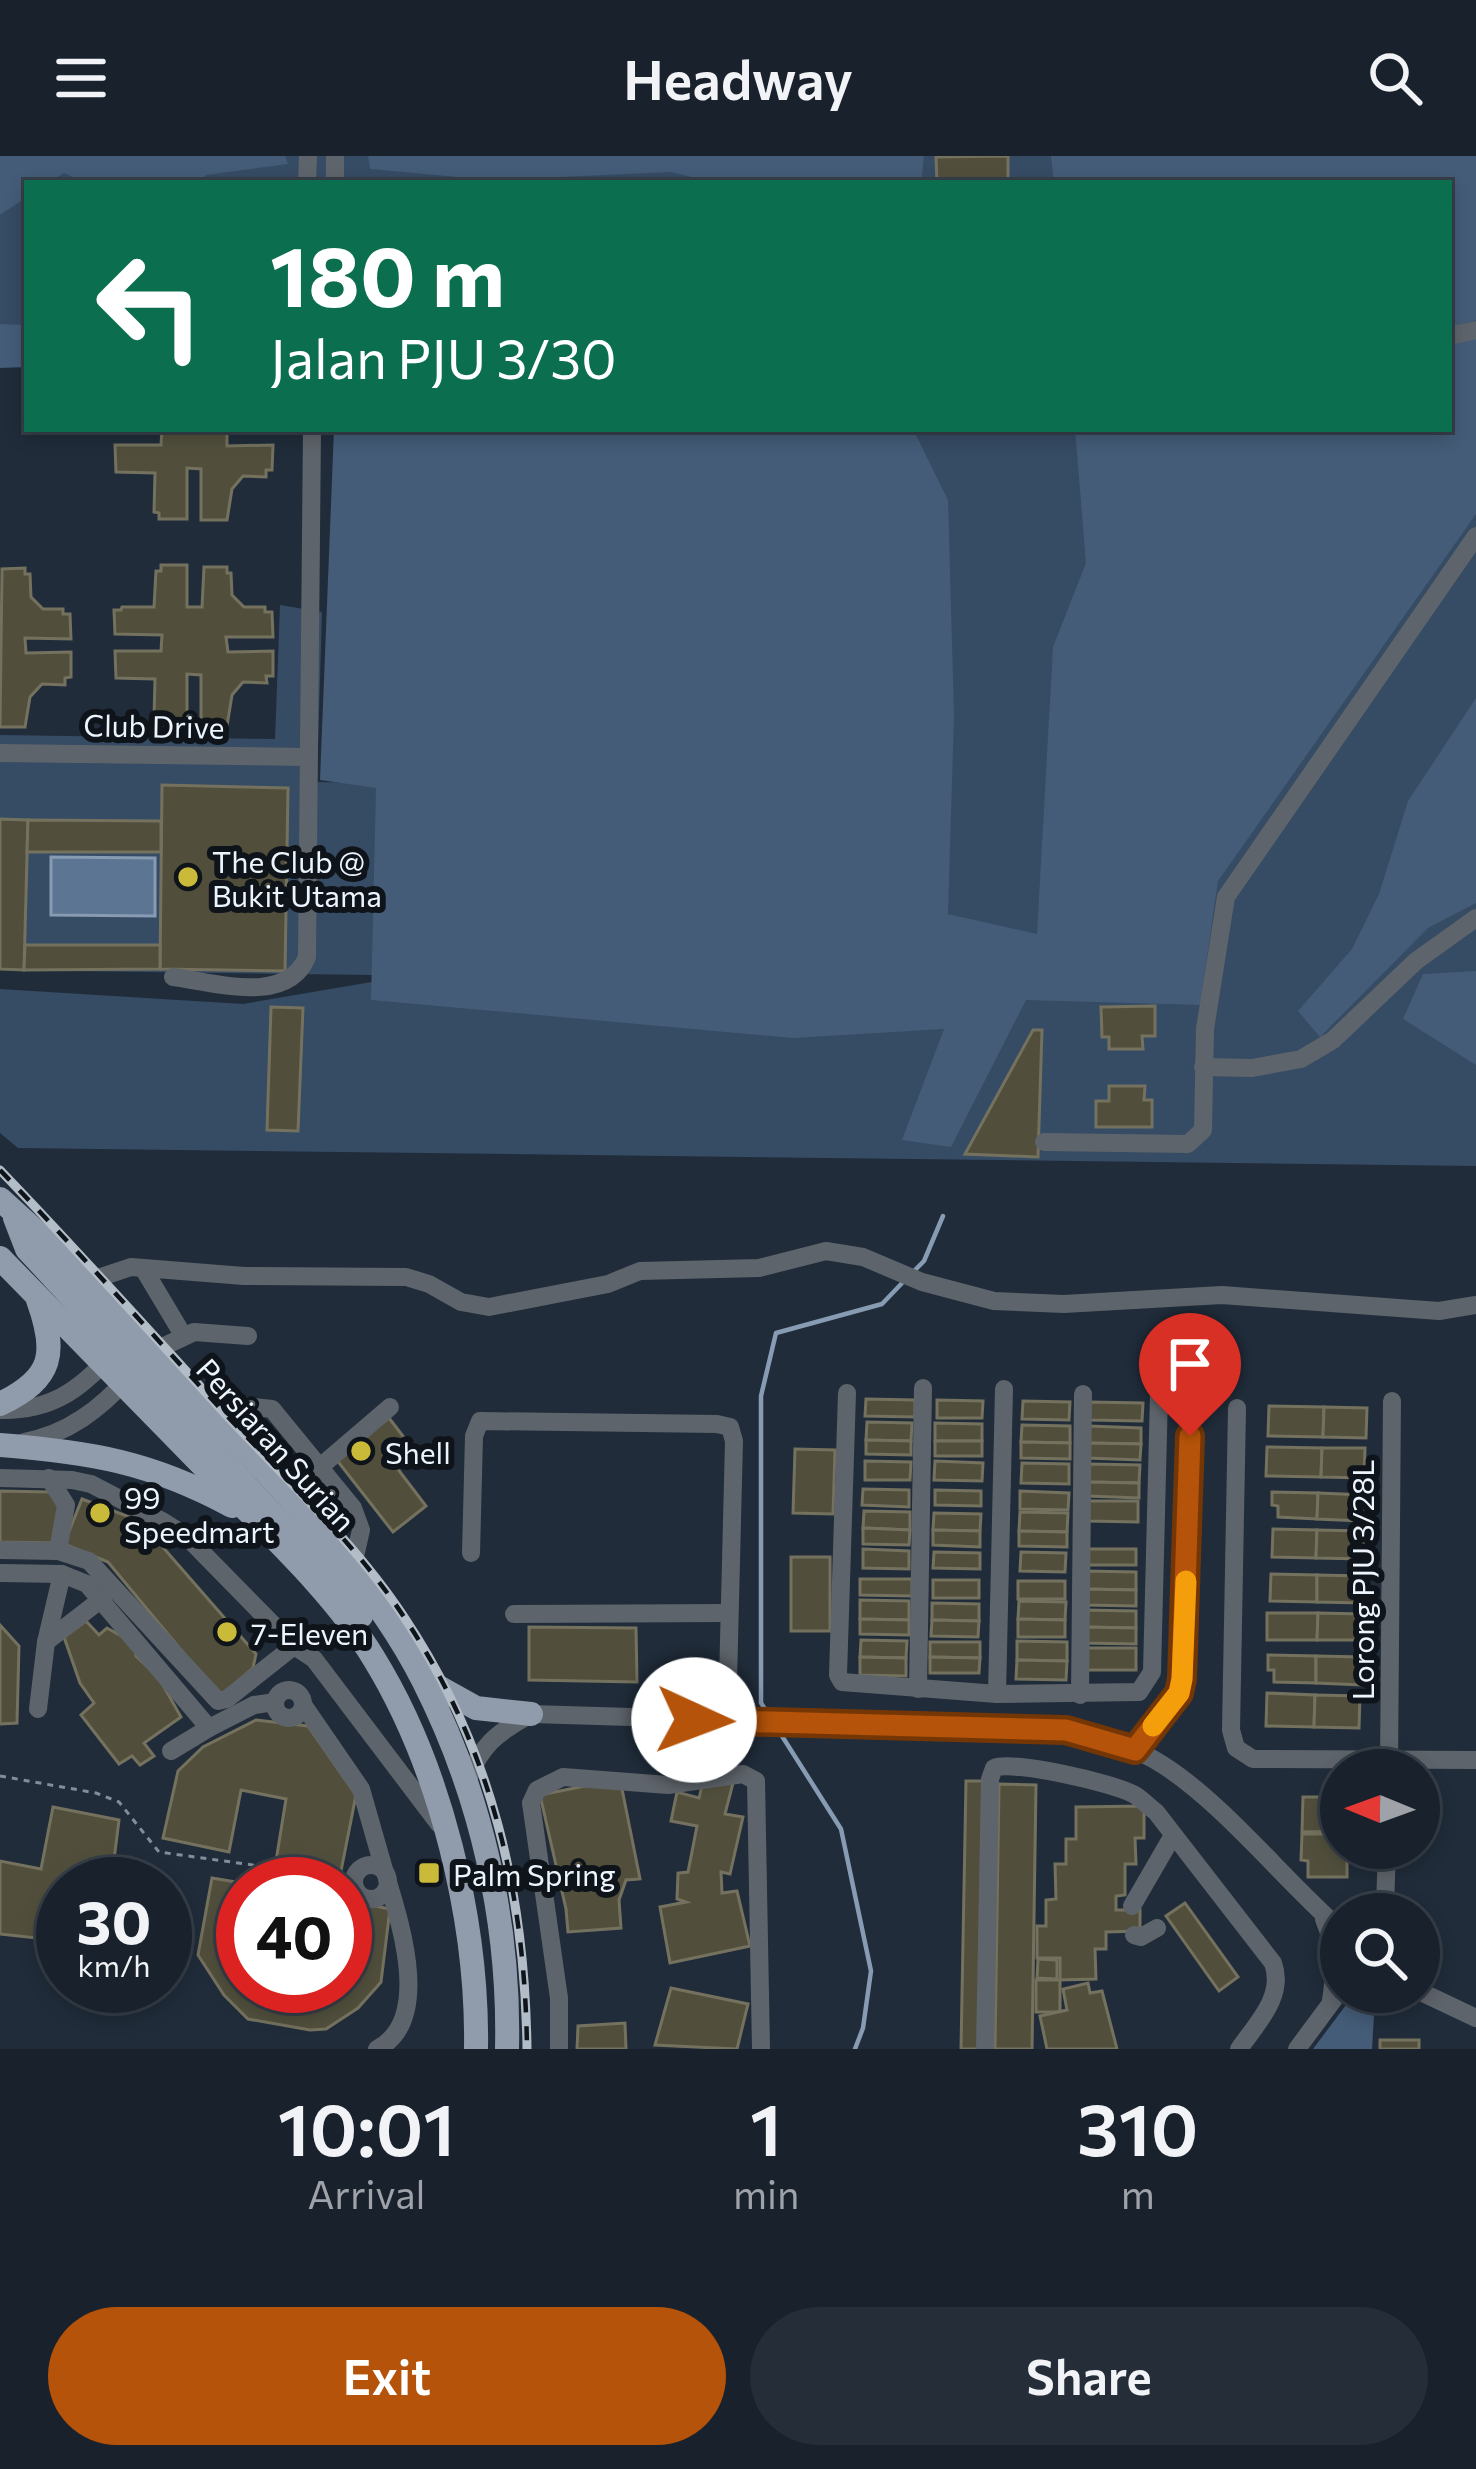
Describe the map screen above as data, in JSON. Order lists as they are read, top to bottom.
{
  "streets": {
    "main road": ["Persiaran Surian"],
    "street": ["Club Drive", "Lorong PJU 3/28L"]
  },
  "places": {
    "other": [
      "The Club @ Bukit Utama",
      "Shell",
      "99 Speedmart",
      "7-Eleven"
    ],
    "transit": ["Palm Spring"]
  },
  "north": "left",
  "page": {
    "header": "Headway",
    "turn": ["180 m", "Jalan PJU 3/30"],
    "speed": "30 km/h",
    "limit": "40",
    "eta": [
      "10:01",
      "Arrival",
      "1",
      "min",
      "310",
      "m"
    ],
    "buttons": ["Exit", "Share"]
  }
}
